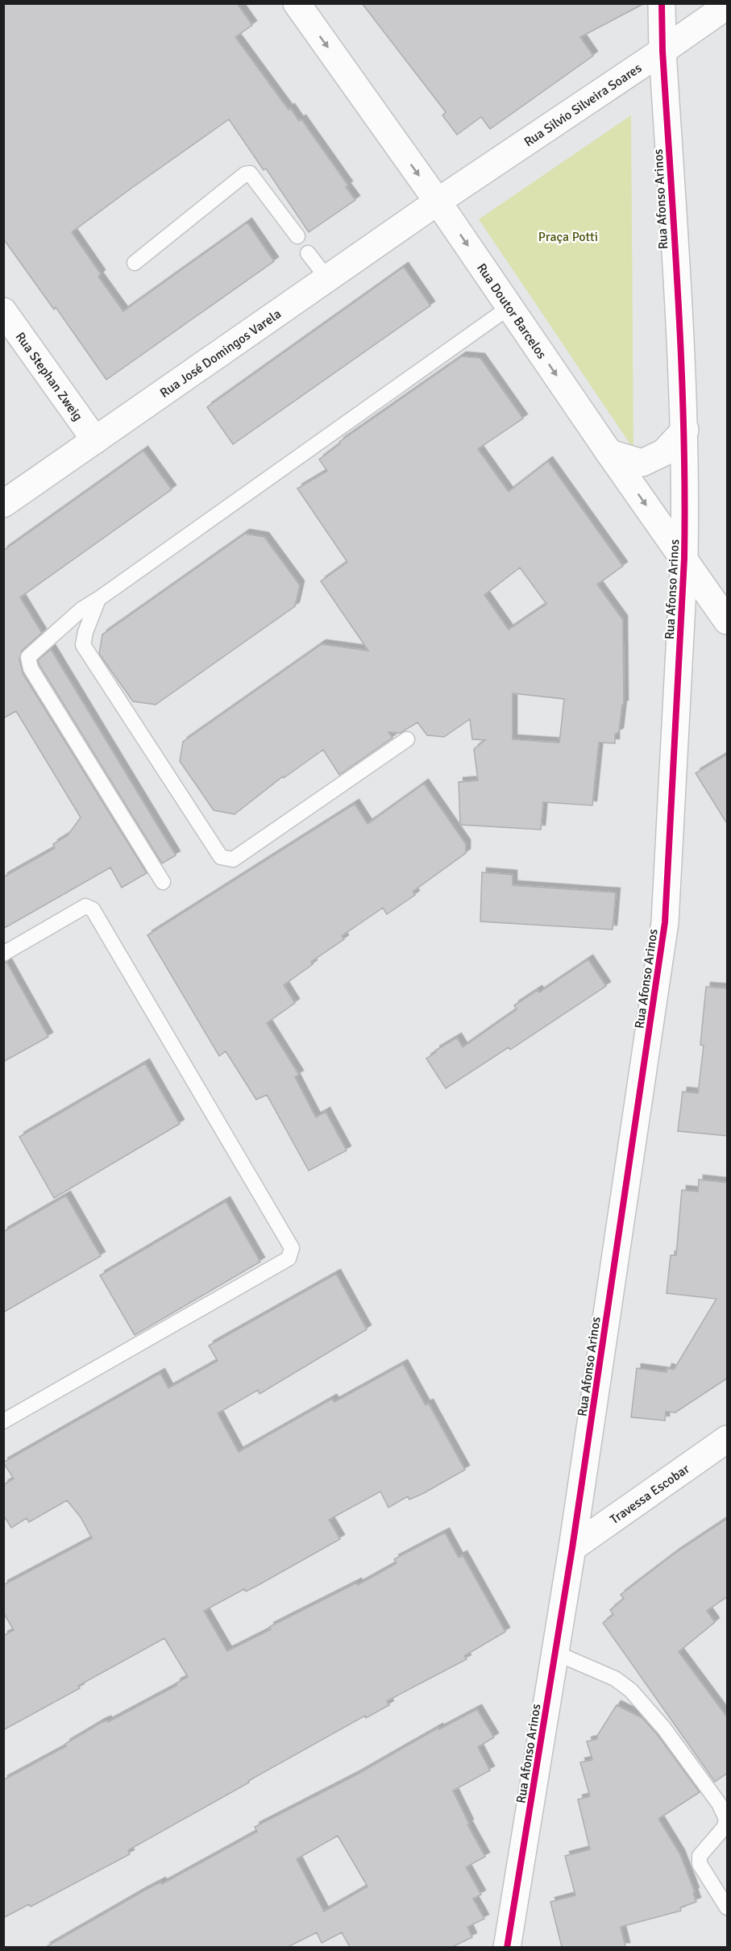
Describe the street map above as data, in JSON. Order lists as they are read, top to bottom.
{
  "streets": {
    "street": [
      "Rua Silvio Silveira Soares",
      "Rua Afonso Arinos",
      "Rua Doutor Barcelos",
      "Rua José Domingos Varela",
      "Rua Stephan Zweig",
      "Travessa Escobar"
    ]
  },
  "crossings": [
    ["Rua Silvio Silveira Soares", "Rua Afonso Arinos"],
    ["Rua Silvio Silveira Soares", "Rua Doutor Barcelos"],
    ["Rua Silvio Silveira Soares", "Rua José Domingos Varela"],
    ["Rua Afonso Arinos", "Rua Doutor Barcelos"],
    ["Rua Afonso Arinos", "Travessa Escobar"],
    ["Rua Doutor Barcelos", "Rua José Domingos Varela"],
    ["Rua José Domingos Varela", "Rua Stephan Zweig"]
  ],
  "one_way": ["Rua Doutor Barcelos"],
  "parks": ["Praça Potti"]
}
